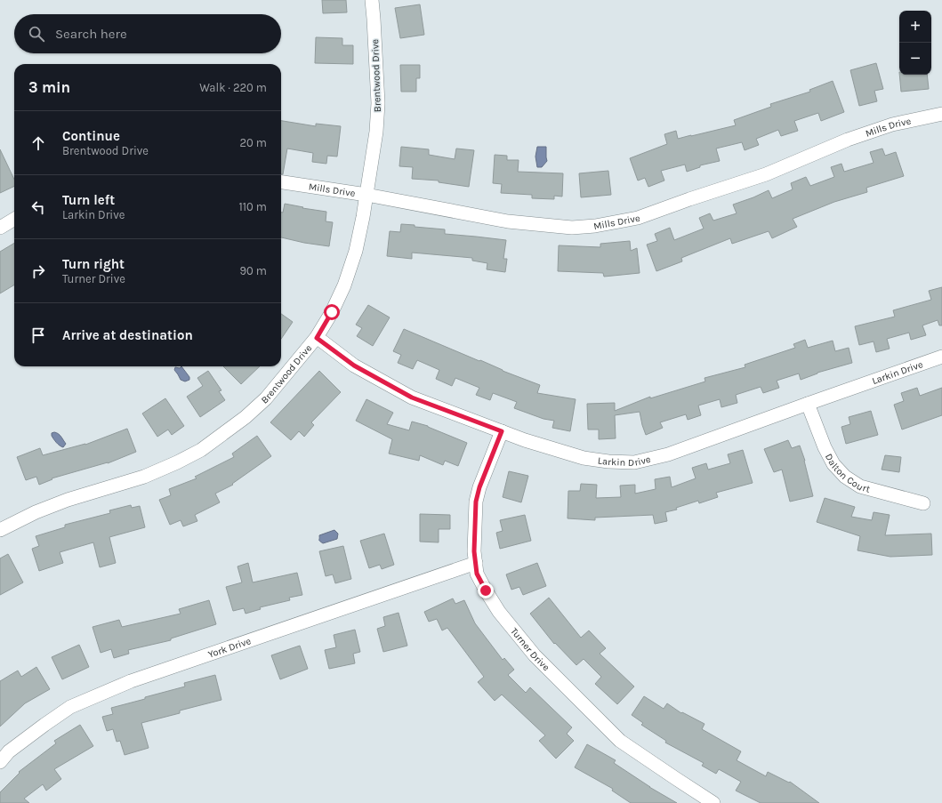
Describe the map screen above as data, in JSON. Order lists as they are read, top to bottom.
{
  "streets": {
    "street": [
      "Brentwood Drive",
      "Mills Drive",
      "Larkin Drive",
      "Dalton Court",
      "York Drive",
      "Turner Drive"
    ]
  },
  "crossings": [
    ["Brentwood Drive", "Mills Drive"],
    ["Brentwood Drive", "Larkin Drive"],
    ["Larkin Drive", "Dalton Court"],
    ["Larkin Drive", "Turner Drive"],
    ["York Drive", "Turner Drive"]
  ],
  "page": {
    "map_buttons": ["+", "−"],
    "search": "Search here",
    "heading": ["3 min", "Walk · 220 m"],
    "list": [
      ["Continue", "Brentwood Drive", "20 m"],
      ["Turn left", "Larkin Drive", "110 m"],
      ["Turn right", "Turner Drive", "90 m"],
      "Arrive at destination"
    ]
  }
}
